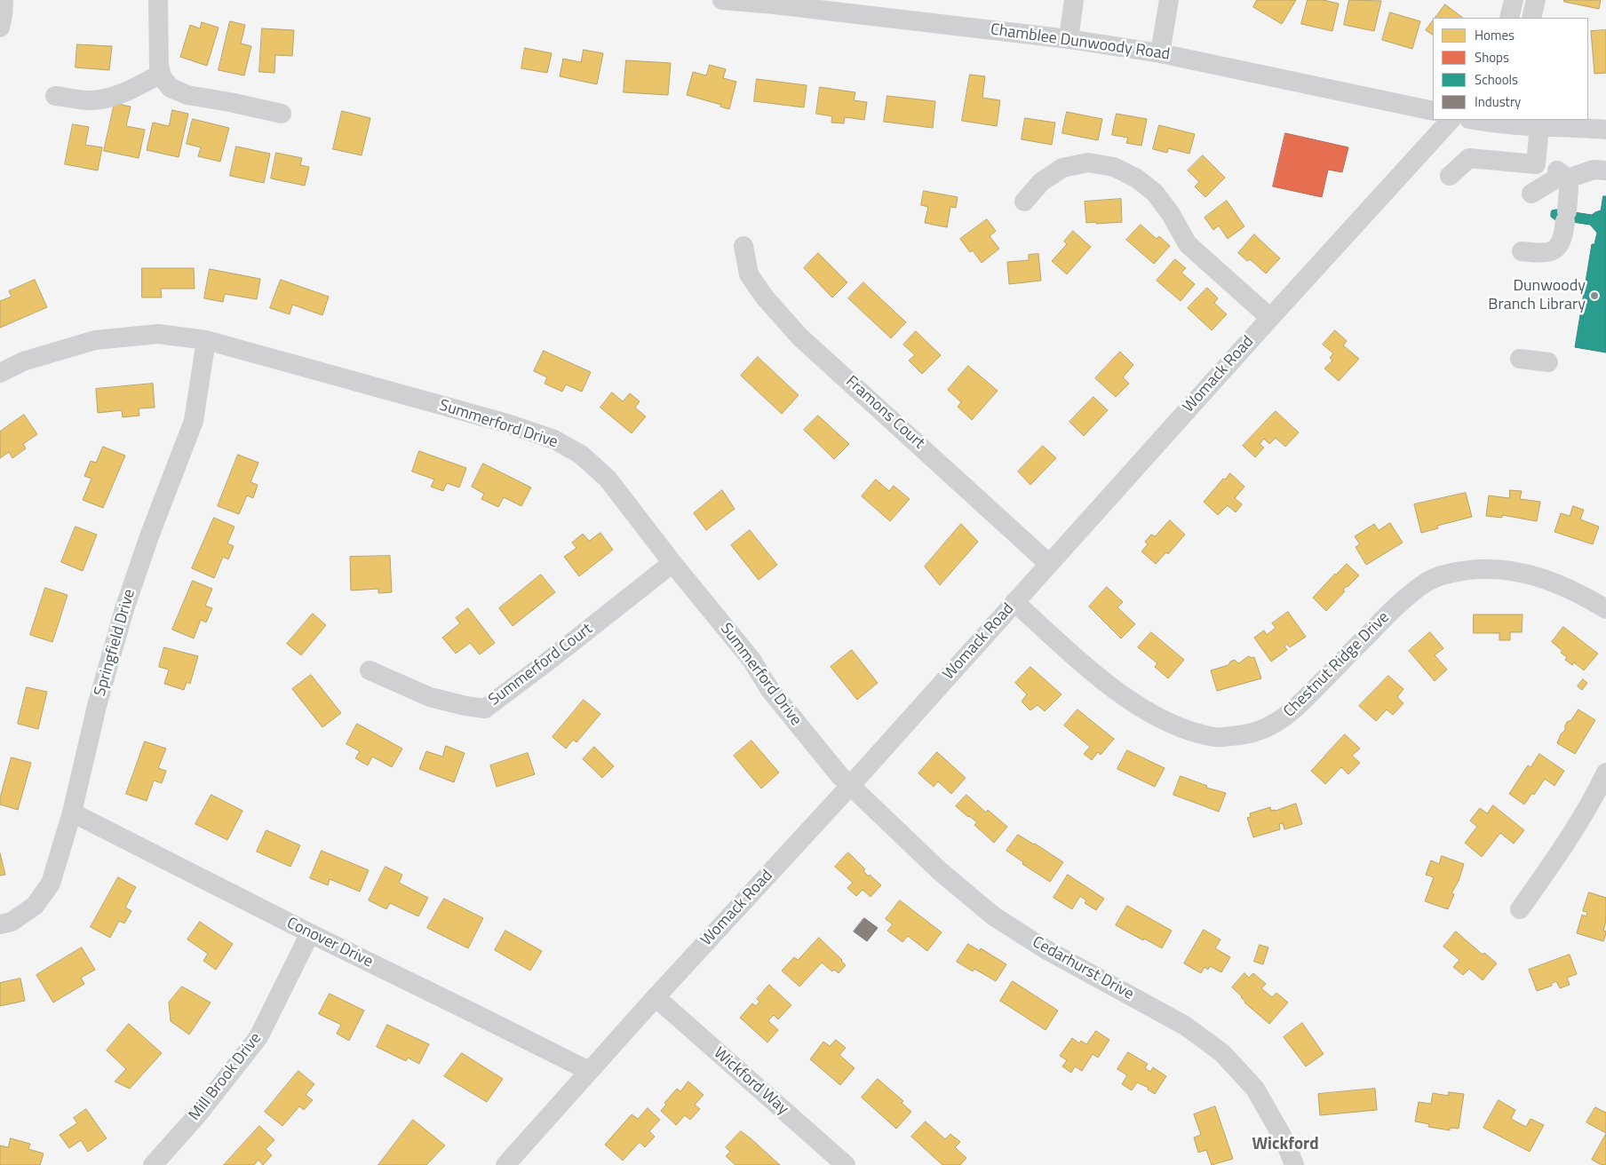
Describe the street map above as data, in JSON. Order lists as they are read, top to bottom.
{
  "streets": {
    "street": [
      "Chamblee Dunwoody Road",
      "Womack Road",
      "Framons Court",
      "Summerford Drive",
      "Springfield Drive",
      "Summerford Court",
      "Chestnut Ridge Drive",
      "Conover Drive",
      "Cedarhurst Drive",
      "Mill Brook Drive",
      "Wickford Way"
    ]
  },
  "crossings": [
    ["Womack Road", "Framons Court"],
    ["Womack Road", "Summerford Drive"],
    ["Womack Road", "Chestnut Ridge Drive"],
    ["Womack Road", "Conover Drive"],
    ["Womack Road", "Cedarhurst Drive"],
    ["Womack Road", "Wickford Way"],
    ["Summerford Drive", "Springfield Drive"],
    ["Summerford Drive", "Summerford Court"],
    ["Summerford Drive", "Cedarhurst Drive"],
    ["Springfield Drive", "Conover Drive"],
    ["Conover Drive", "Mill Brook Drive"]
  ],
  "districts": ["Wickford"],
  "places": ["Dunwoody Branch Library"],
  "legend": [
    "Homes",
    "Shops",
    "Schools",
    "Industry"
  ]
}
